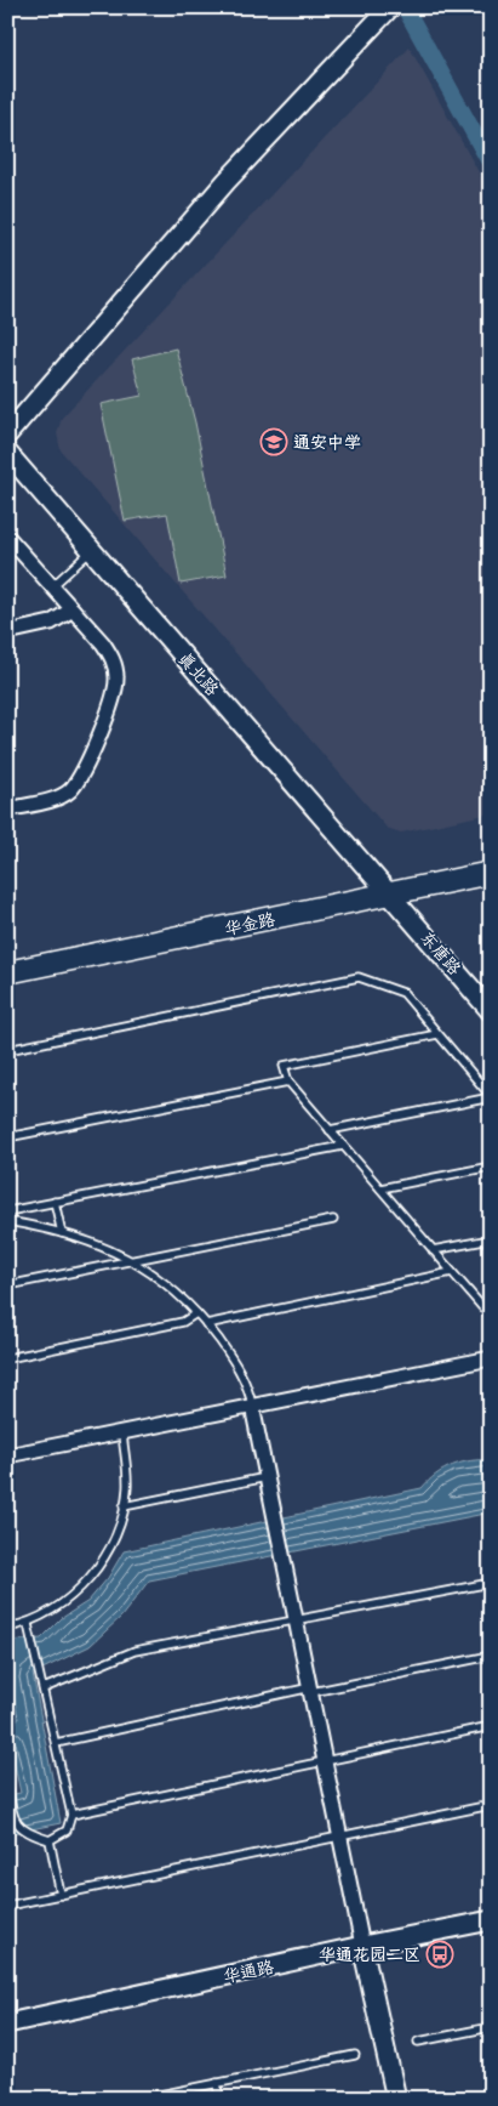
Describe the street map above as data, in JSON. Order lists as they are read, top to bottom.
{
  "streets": {
    "main road": ["华金路"],
    "street": ["真北路", "东唐路", "华通路"]
  },
  "crossings": [
    ["真北路", "华金路"],
    ["真北路", "东唐路"],
    ["华金路", "东唐路"]
  ],
  "places": {
    "school or university": ["通安中学"],
    "bus stop": ["华通花园二区"]
  }
}
